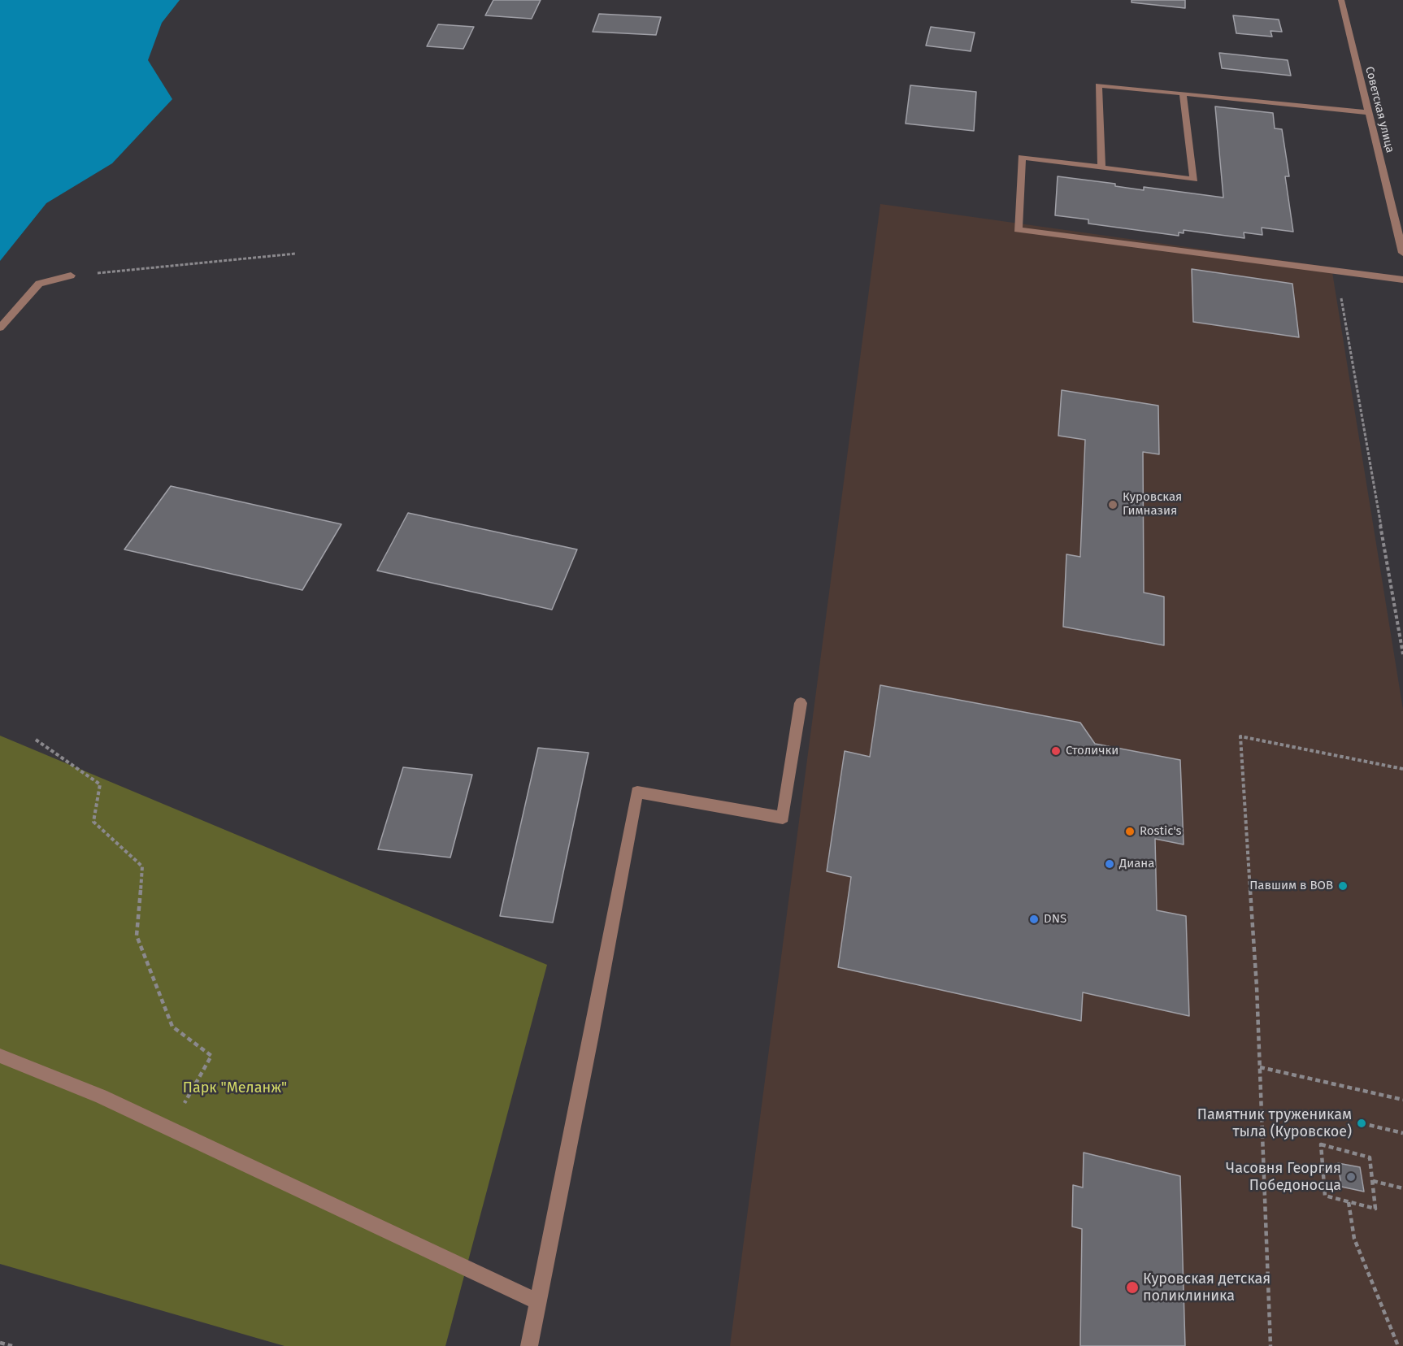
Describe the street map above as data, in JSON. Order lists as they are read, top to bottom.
{
  "streets": {
    "street": ["Советская улица"]
  },
  "parks": ["Парк \"Меланж\""],
  "places": [
    "Куровская Гимназия",
    "Столички",
    "Rostic's",
    "Диана",
    "Павшим в ВОВ",
    "DNS",
    "Памятник труженикам тыла (Куровское)",
    "Часовня Георгия Победоносца",
    "Куровская детская поликлиника"
  ]
}
